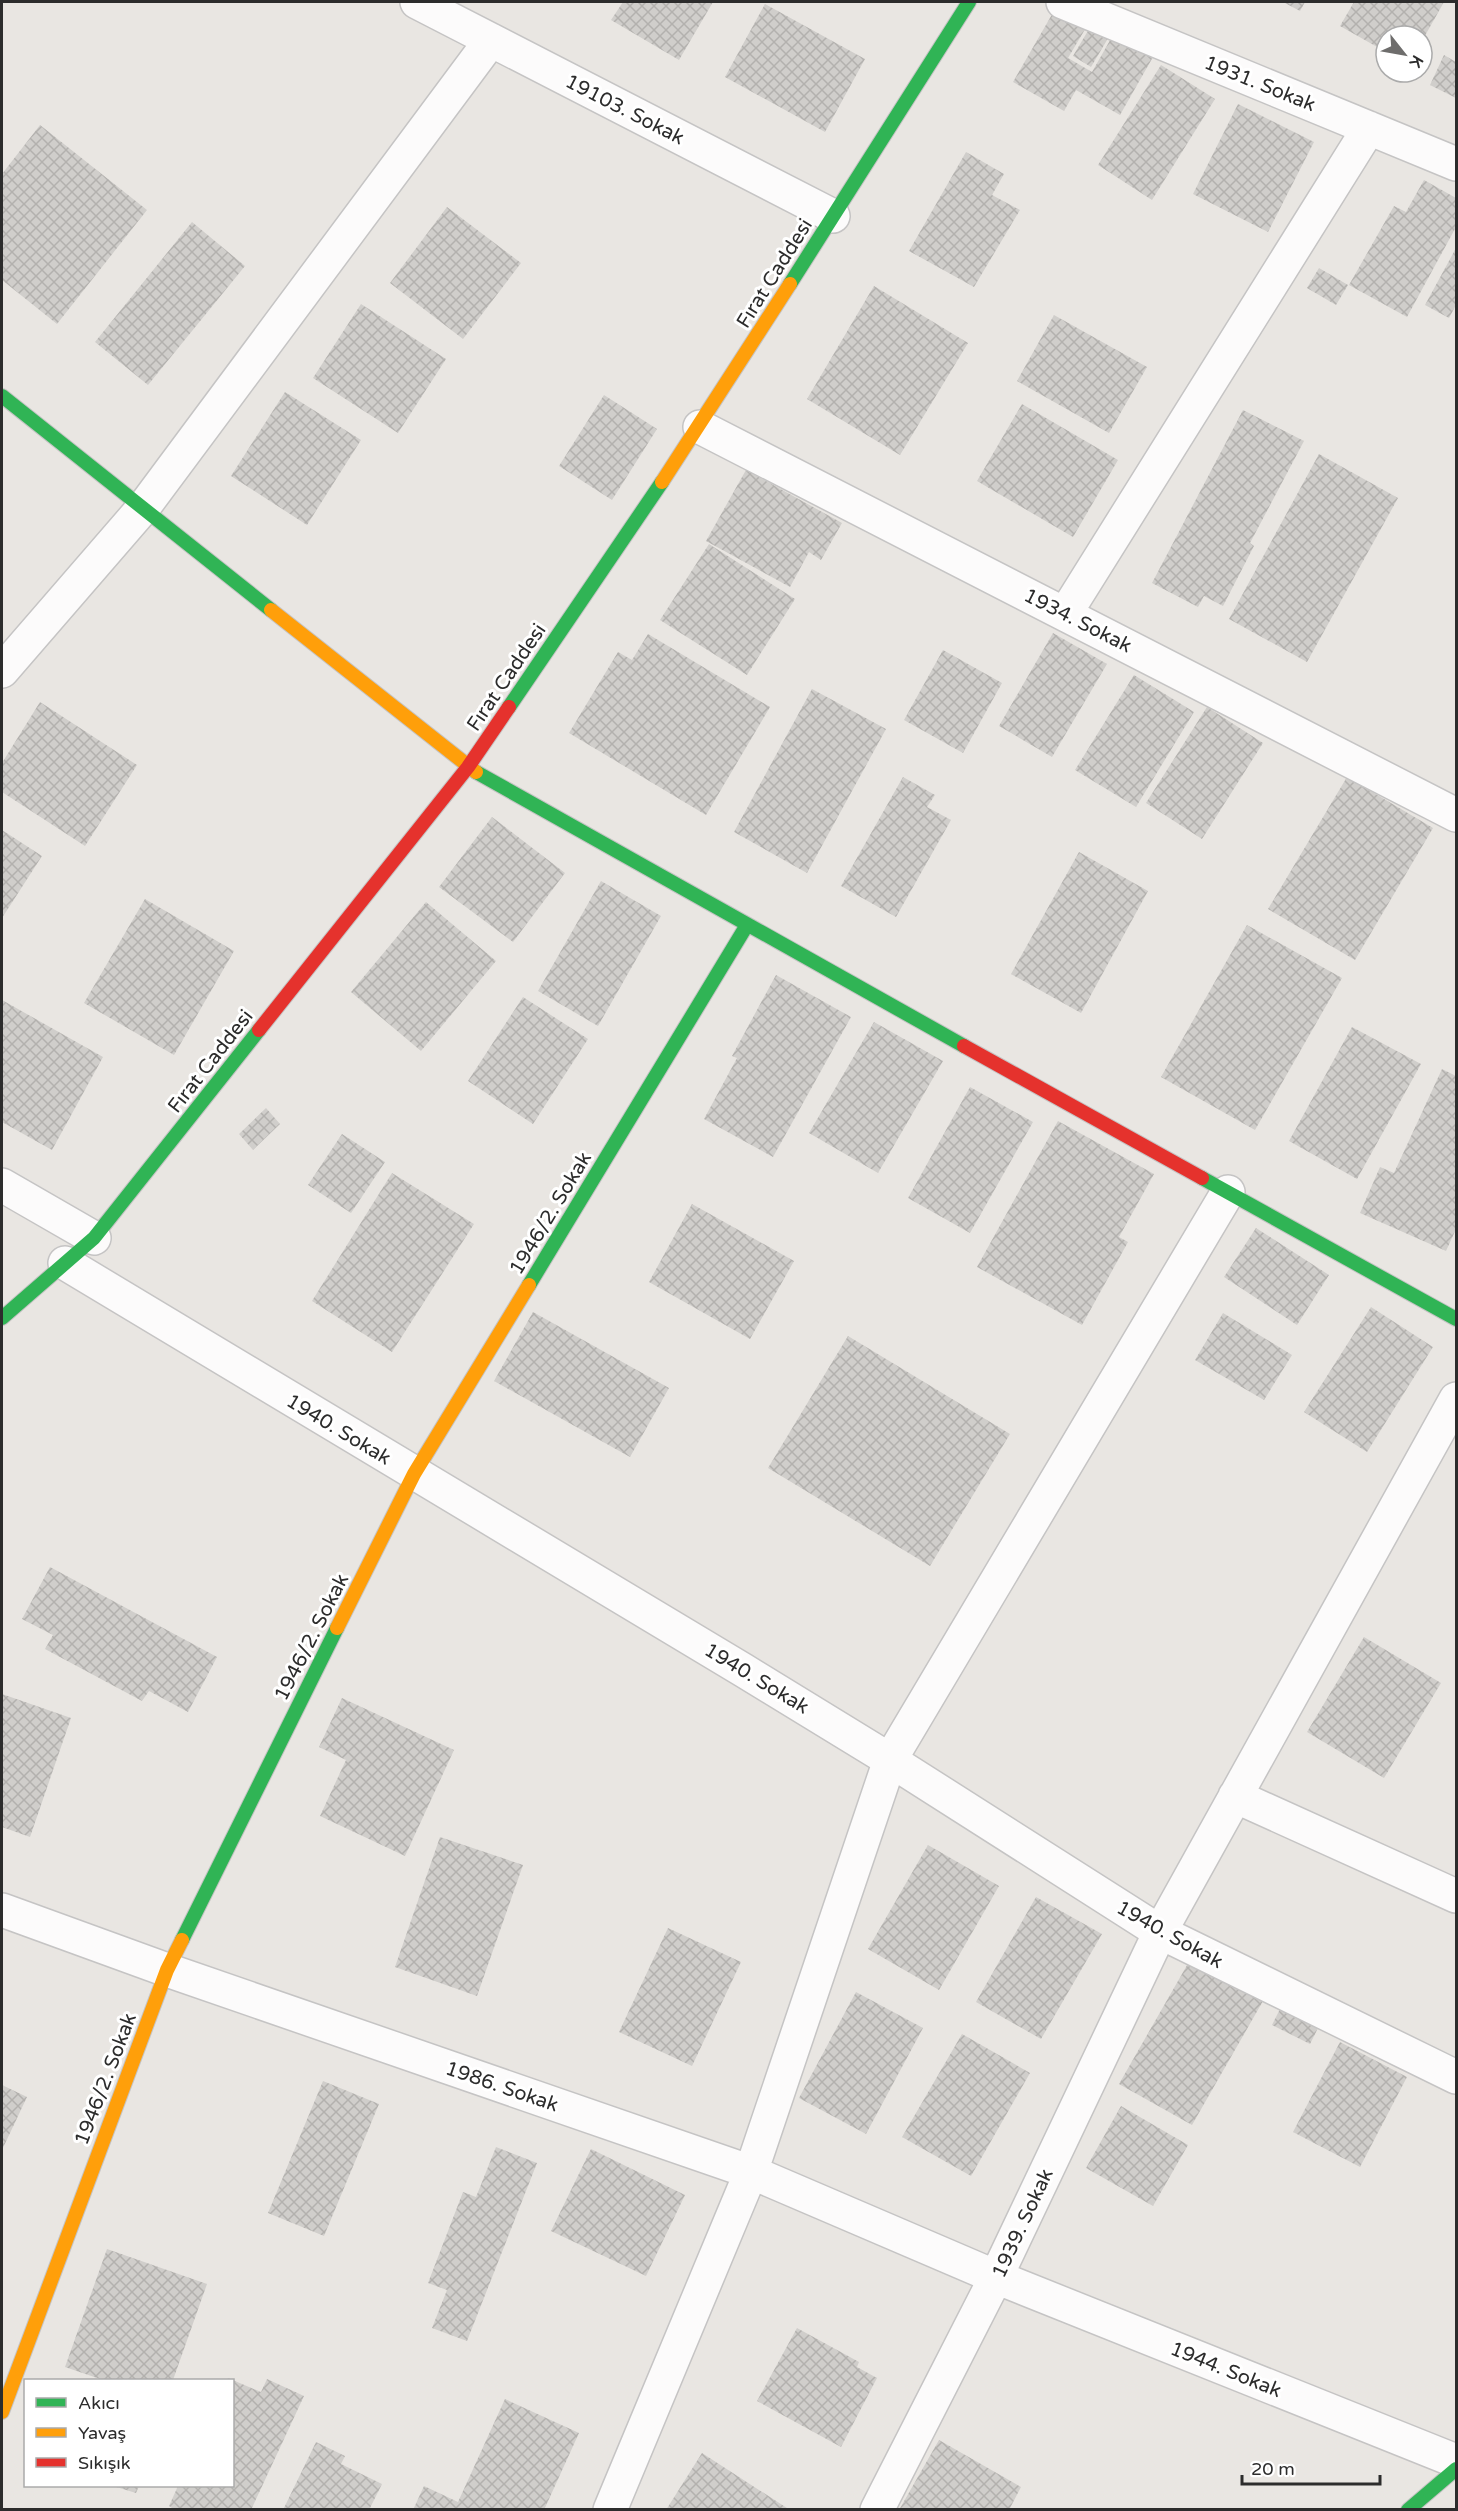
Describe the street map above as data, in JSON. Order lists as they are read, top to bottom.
{
  "streets": {
    "street": [
      "1931. Sokak",
      "19103. Sokak",
      "Fırat Caddesi",
      "1934. Sokak",
      "1946/2. Sokak",
      "1940. Sokak",
      "1986. Sokak",
      "1939. Sokak",
      "1944. Sokak"
    ]
  },
  "crossings": [
    ["19103. Sokak", "Fırat Caddesi"],
    ["Fırat Caddesi", "1934. Sokak"],
    ["Fırat Caddesi", "1940. Sokak"],
    ["1946/2. Sokak", "1940. Sokak"],
    ["1946/2. Sokak", "1986. Sokak"],
    ["1940. Sokak", "1939. Sokak"],
    ["1986. Sokak", "1939. Sokak"],
    ["1986. Sokak", "1944. Sokak"],
    ["1939. Sokak", "1944. Sokak"]
  ],
  "legend": ["Akıcı", "Yavaş", "Sıkışık"],
  "scale_bar": "20 m",
  "north": "bottom right"
}
